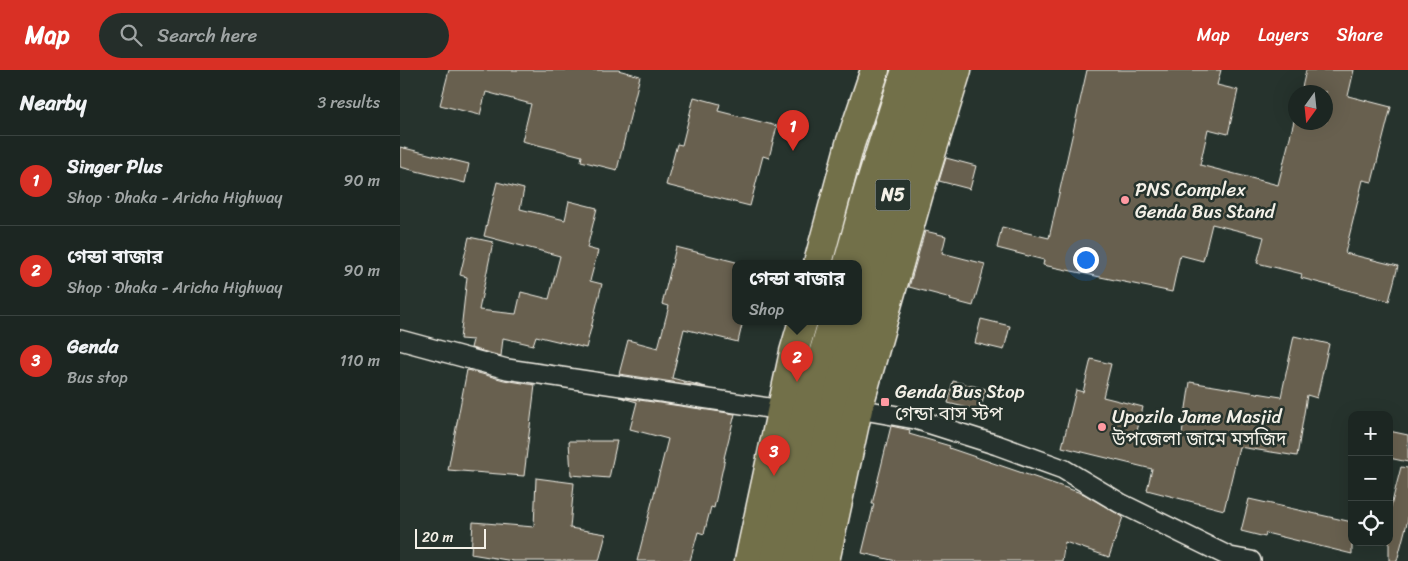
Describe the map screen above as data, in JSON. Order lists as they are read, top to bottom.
{
  "streets": {
    "highway": ["N5"]
  },
  "places": {
    "other": ["PNS Complex Genda Bus Stand", "Upozila Jame Masjid উপজেলা জামে মসজিদ"],
    "transit": ["Genda Bus Stop গেন্ডা বাস স্টপ"]
  },
  "scale_bar": "20 m",
  "north": "bottom",
  "page": {
    "header": "Map",
    "search": "Search here",
    "nav": ["Map", "Layers", "Share"],
    "heading": ["Nearby", "3 results"],
    "pins": ["1", "2", "3"],
    "list": [
      {
        "mark": "1",
        "name": "Singer Plus",
        "note": "Shop · Dhaka - Aricha Highway",
        "value": "90 m"
      },
      {
        "mark": "2",
        "name": "গেন্ডা বাজার",
        "note": "Shop · Dhaka - Aricha Highway",
        "value": "90 m"
      },
      {
        "mark": "3",
        "name": "Genda",
        "note": "Bus stop",
        "value": "110 m"
      }
    ],
    "popup": ["গেন্ডা বাজার", "Shop"],
    "map_buttons": ["+", "−"],
    "scale": "20 m"
  }
}
